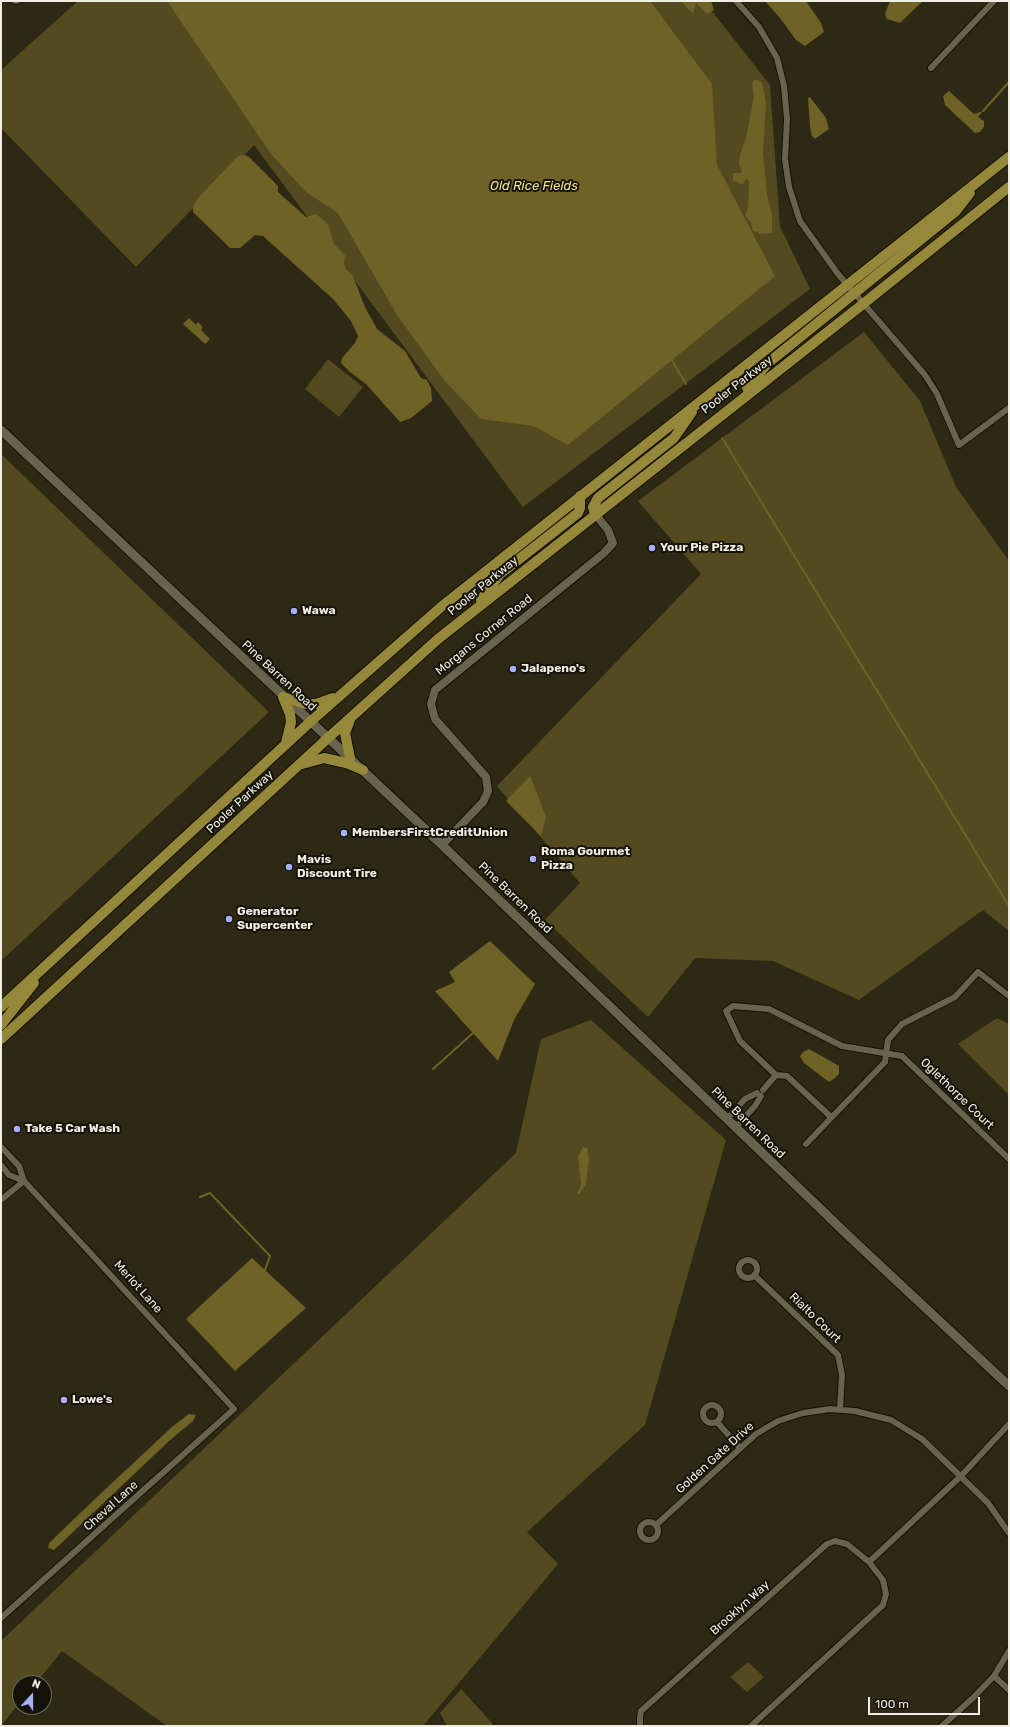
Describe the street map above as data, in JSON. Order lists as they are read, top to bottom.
{
  "streets": {
    "main road": ["Pooler Parkway", "Pine Barren Road"],
    "street": [
      "Morgans Corner Road",
      "Oglethorpe Court",
      "Merlot Lane",
      "Rialto Court",
      "Golden Gate Drive",
      "Cheval Lane",
      "Brooklyn Way"
    ]
  },
  "crossings": [
    ["Pooler Parkway", "Morgans Corner Road"],
    ["Pooler Parkway", "Pine Barren Road"],
    ["Morgans Corner Road", "Pine Barren Road"],
    ["Merlot Lane", "Cheval Lane"],
    ["Rialto Court", "Golden Gate Drive"]
  ],
  "water": ["Old Rice Fields"],
  "places": [
    "Your Pie Pizza",
    "Wawa",
    "Jalapeno's",
    "MembersFirstCreditUnion",
    "Roma Gourmet Pizza",
    "Mavis Discount Tire",
    "Generator Supercenter",
    "Take 5 Car Wash",
    "Lowe's"
  ],
  "scale_bar": "100 m",
  "north": "top"
}
